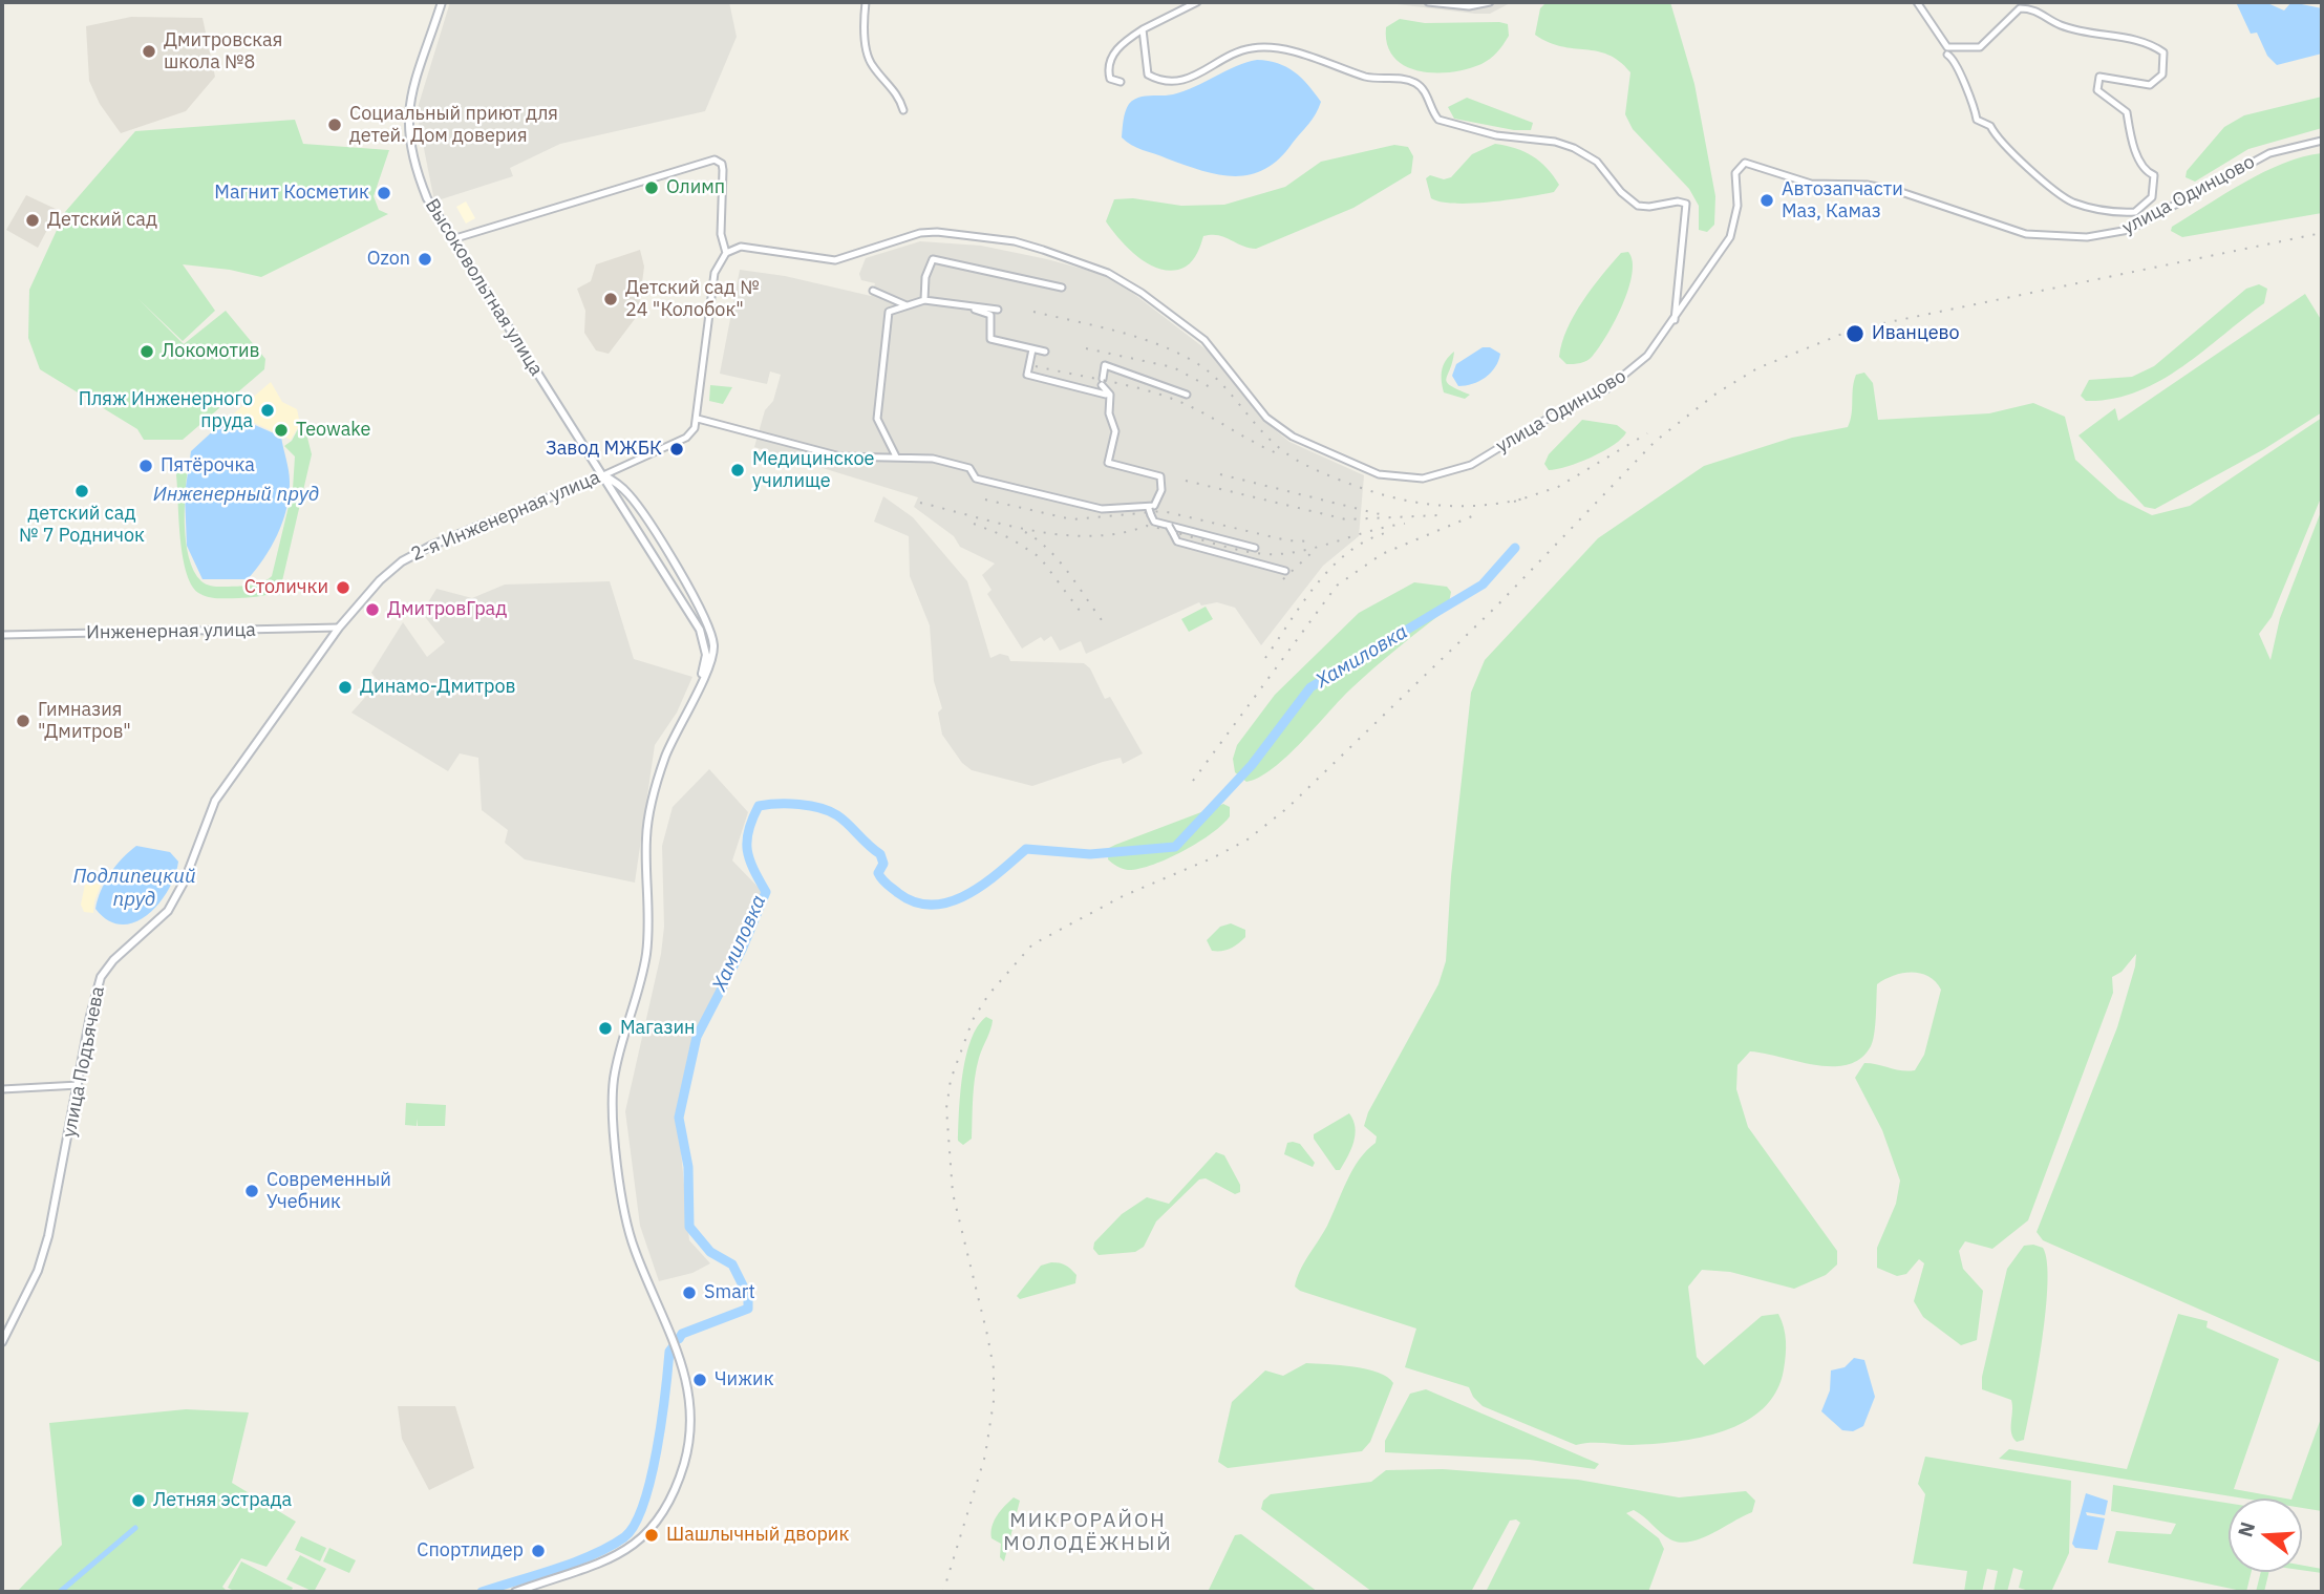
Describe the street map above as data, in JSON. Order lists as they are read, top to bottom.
{
  "streets": {
    "main road": ["Высоковольтная улица", "2-я Инженерная улица", "улица Подъячева"],
    "street": ["улица Одинцово", "Инженерная улица"]
  },
  "crossings": [
    ["Высоковольтная улица", "2-я Инженерная улица"],
    ["2-я Инженерная улица", "Инженерная улица"],
    ["2-я Инженерная улица", "улица Подъячева"],
    ["Инженерная улица", "улица Подъячева"]
  ],
  "districts": ["МИКРОРАЙОН МОЛОДЁЖНЫЙ"],
  "water": ["Инженерный пруд", "Хамиловка", "Подлипецкий пруд"],
  "places": [
    "Дмитровская школа №8",
    "Социальный приют для детей. Дом доверия",
    "Олимп",
    "Магнит Косметик",
    "Автозапчасти Маз, Камаз",
    "Детский сад",
    "Ozon",
    "Детский сад № 24 \"Колобок\"",
    "Иванцево",
    "Локомотив",
    "Пляж Инженерного пруда",
    "Teowake",
    "Завод МЖБК",
    "Пятёрочка",
    "Медицинское училище",
    "детский сад № 7 Родничок",
    "Столички",
    "ДмитровГрад",
    "Динамо-Дмитров",
    "Гимназия \"Дмитров\"",
    "Магазин",
    "Современный Учебник",
    "Smart",
    "Чижик",
    "Летняя эстрада",
    "Шашлычный дворик",
    "Спортлидер"
  ],
  "north": "left"
}
